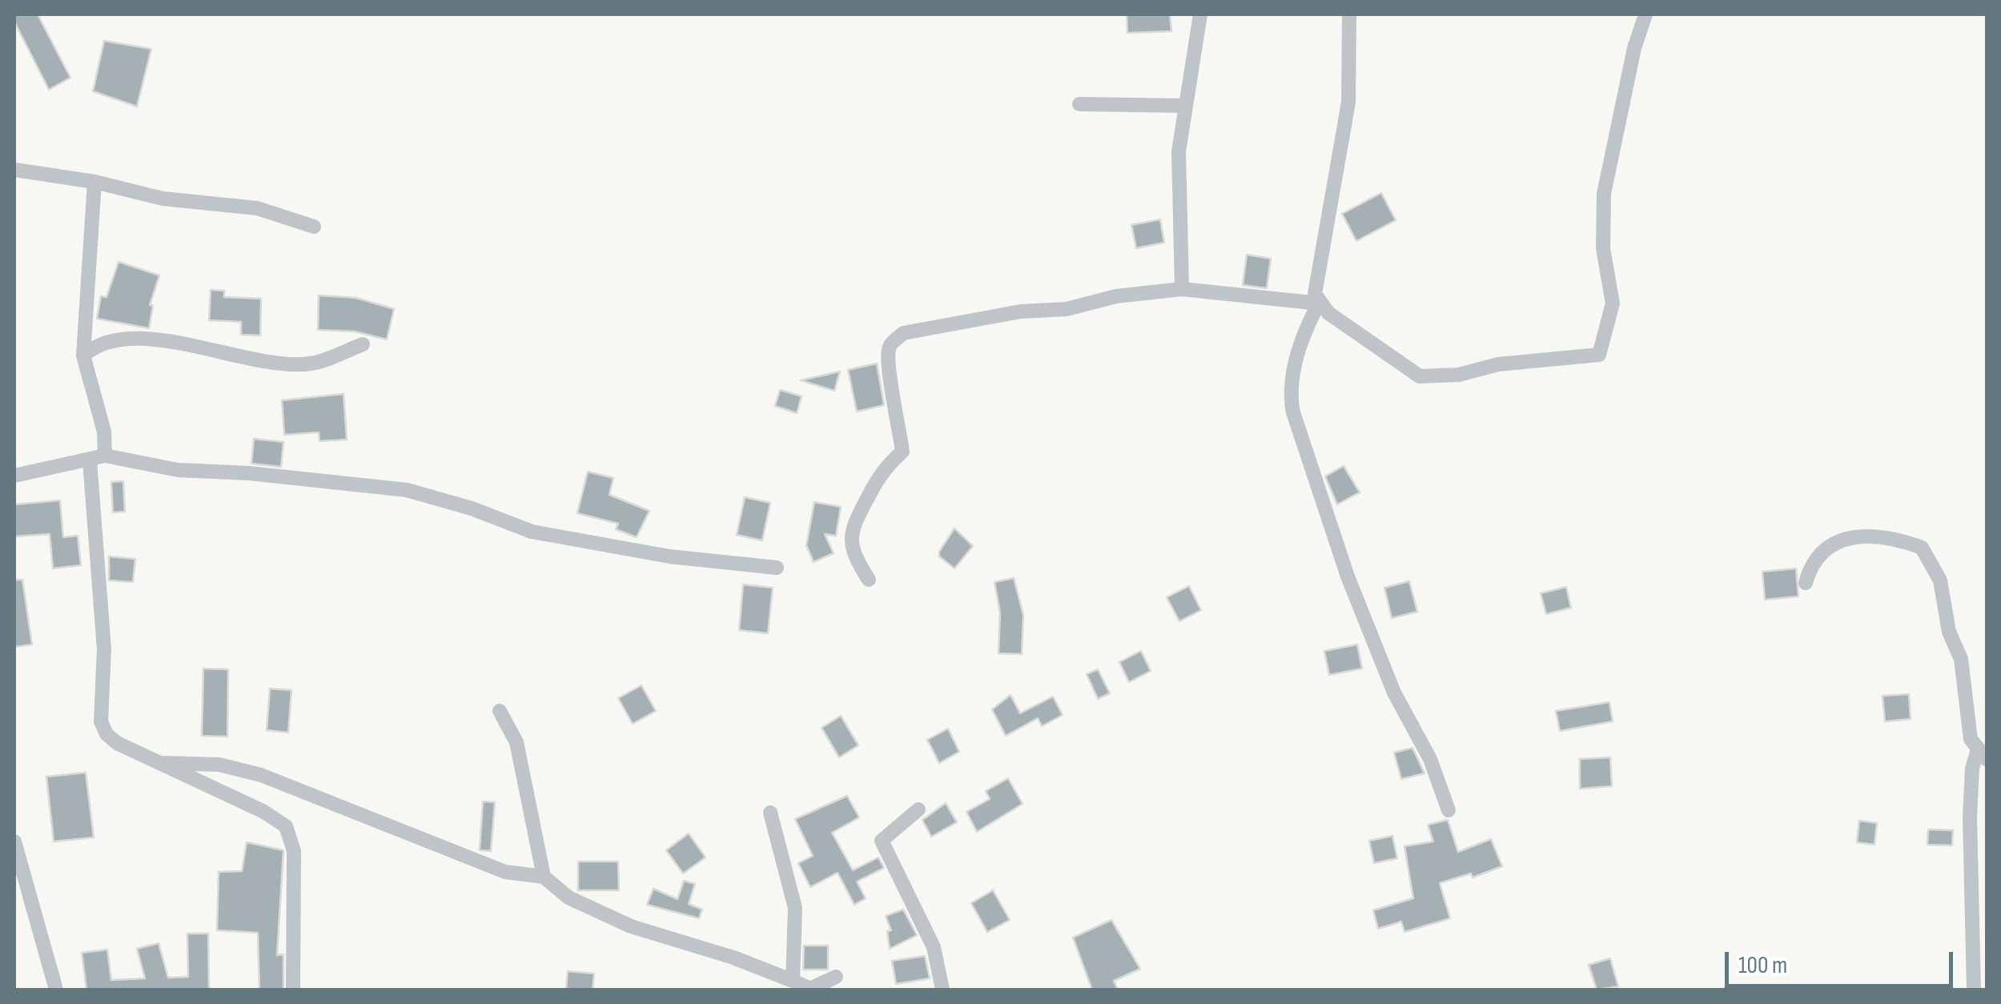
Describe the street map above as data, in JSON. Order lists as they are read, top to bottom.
{
  "scale_bar": "100 m"
}
